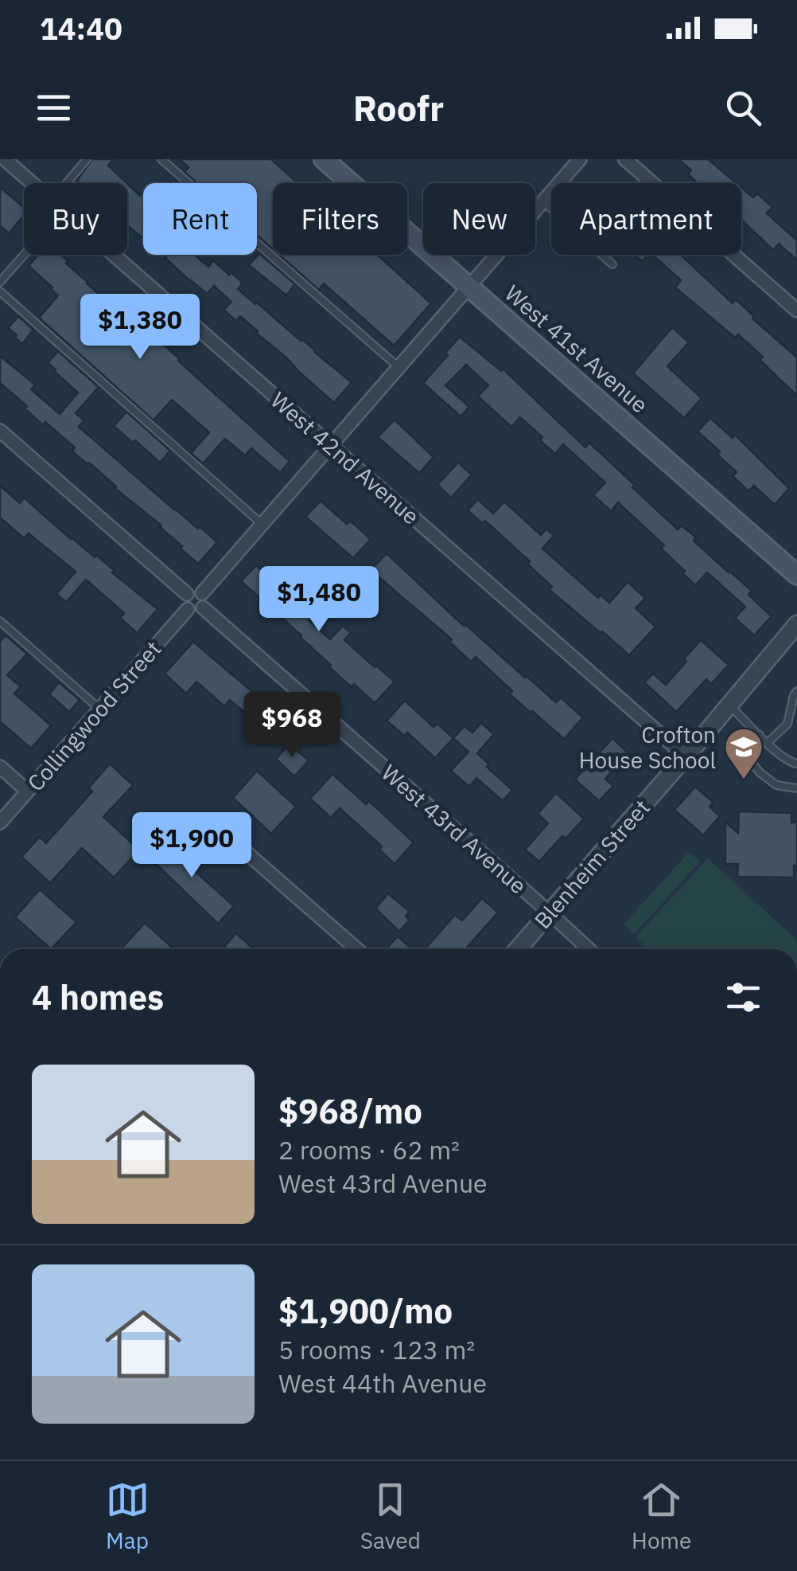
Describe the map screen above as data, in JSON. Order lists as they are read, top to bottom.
{
  "streets": {
    "main road": ["West 41st Avenue"],
    "street": [
      "West 42nd Avenue",
      "Collingwood Street",
      "West 43rd Avenue",
      "Blenheim Street"
    ]
  },
  "crossings": [
    ["West 42nd Avenue", "Blenheim Street"],
    ["Collingwood Street", "West 43rd Avenue"],
    ["West 43rd Avenue", "Blenheim Street"]
  ],
  "places": {
    "school or university": ["Crofton House School"]
  },
  "page": {
    "status": "14:40",
    "header": "Roofr",
    "chip": [
      "Buy",
      "Rent",
      "Filters",
      "New",
      "Apartment"
    ],
    "price": [
      "$1,380",
      "$1,480",
      "$968",
      "$1,900"
    ],
    "heading": "4 homes",
    "list": [
      {
        "name": "$968/mo",
        "note": "2 rooms · 62 m² · West 43rd Avenue"
      },
      {
        "name": "$1,900/mo",
        "note": "5 rooms · 123 m² · West 44th Avenue"
      }
    ],
    "tabs": ["Map", "Saved", "Home"]
  }
}
